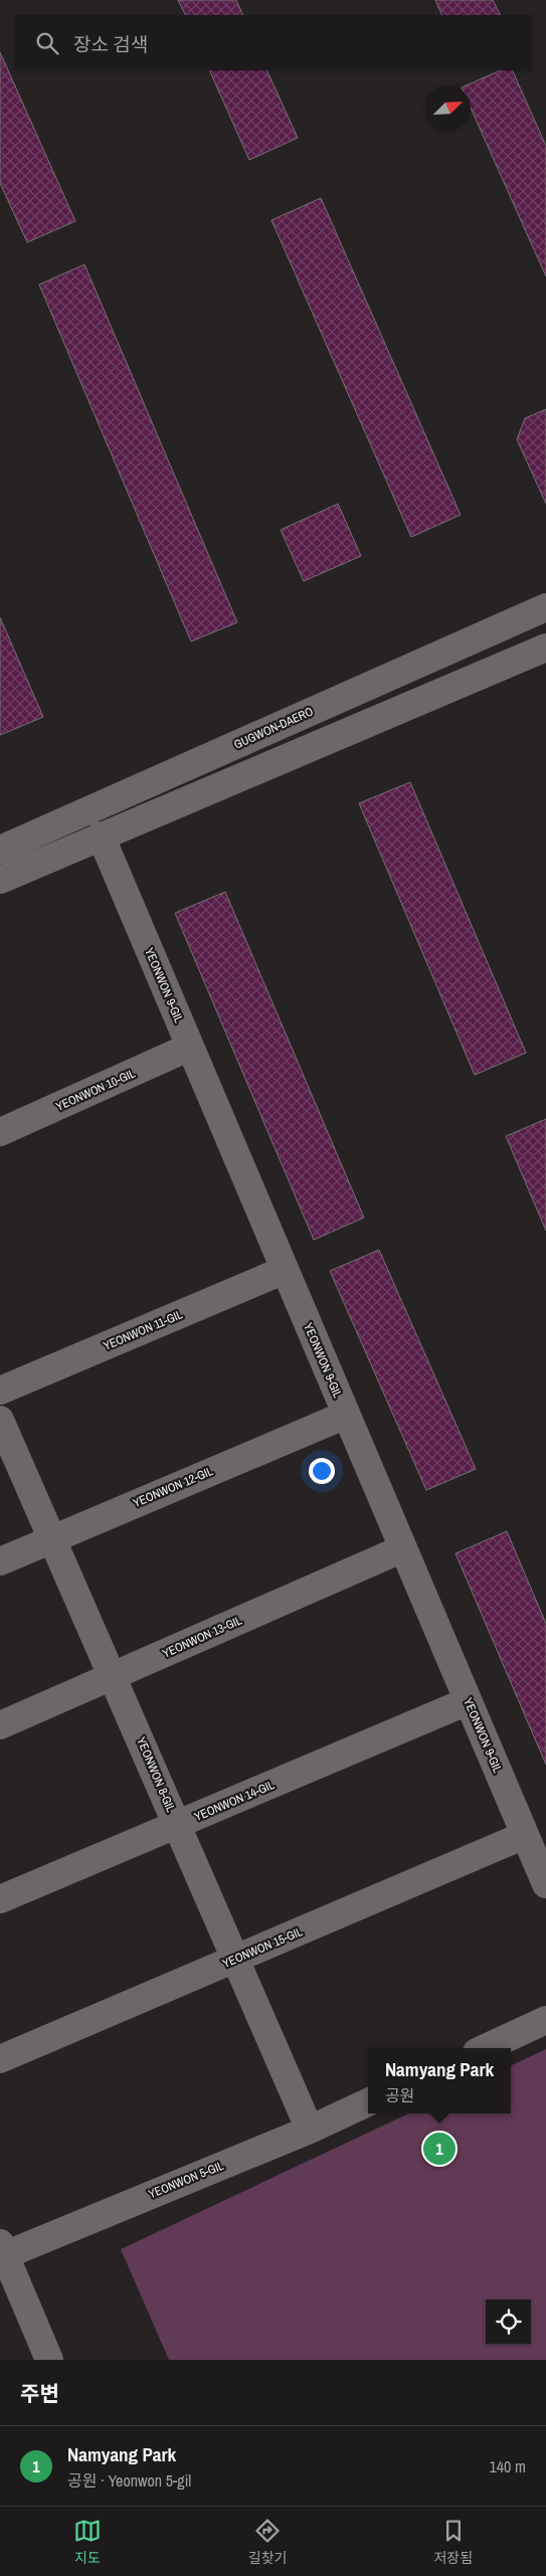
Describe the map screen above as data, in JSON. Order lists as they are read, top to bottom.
{
  "streets": {
    "street": [
      "GUGWON-DAERO",
      "YEONWON 9-GIL",
      "YEONWON 10-GIL",
      "YEONWON 11-GIL",
      "YEONWON 12-GIL",
      "YEONWON 13-GIL",
      "YEONWON 8-GIL",
      "YEONWON 14-GIL",
      "YEONWON 15-GIL",
      "YEONWON 5-GIL"
    ]
  },
  "crossings": [
    ["YEONWON 9-GIL", "YEONWON 10-GIL"],
    ["YEONWON 9-GIL", "YEONWON 11-GIL"],
    ["YEONWON 9-GIL", "YEONWON 12-GIL"],
    ["YEONWON 9-GIL", "YEONWON 13-GIL"],
    ["YEONWON 9-GIL", "YEONWON 14-GIL"],
    ["YEONWON 9-GIL", "YEONWON 15-GIL"],
    ["YEONWON 12-GIL", "YEONWON 8-GIL"],
    ["YEONWON 13-GIL", "YEONWON 8-GIL"],
    ["YEONWON 8-GIL", "YEONWON 14-GIL"],
    ["YEONWON 8-GIL", "YEONWON 15-GIL"],
    ["YEONWON 8-GIL", "YEONWON 5-GIL"]
  ],
  "north": "top right",
  "page": {
    "search": "장소 검색",
    "popup": ["Namyang Park", "공원"],
    "pins": "1",
    "heading": "주변",
    "list": [
      {
        "mark": "1",
        "name": "Namyang Park",
        "note": "공원 · Yeonwon 5-gil",
        "value": "140 m"
      }
    ],
    "nav": ["지도", "길찾기", "저장됨"]
  }
}
